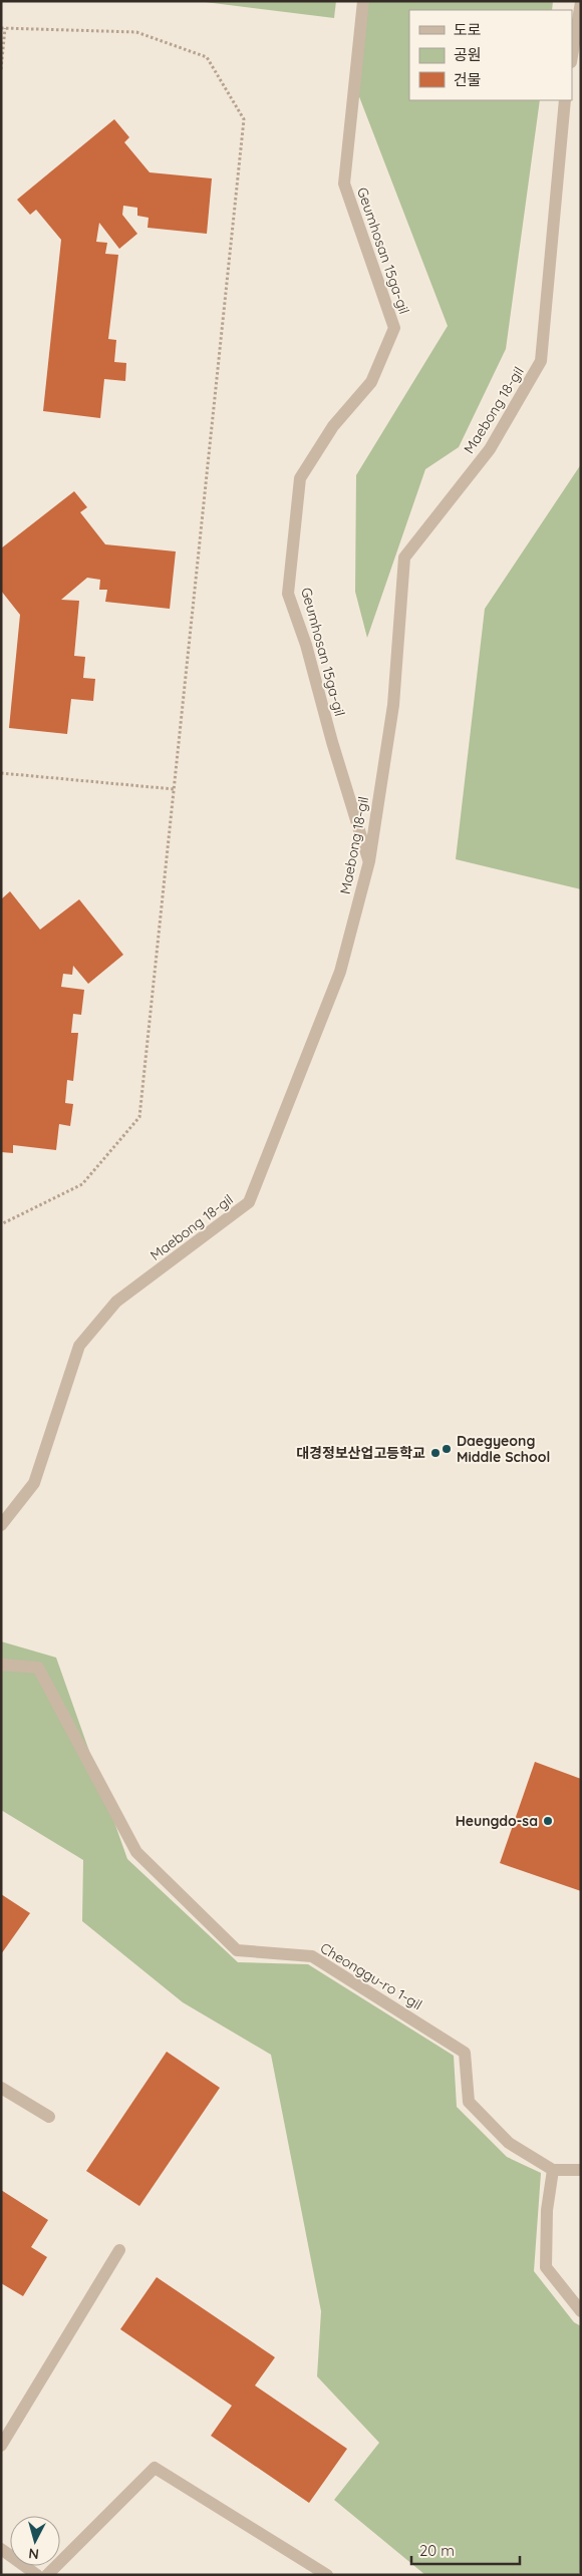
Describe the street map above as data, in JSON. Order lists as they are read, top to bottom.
{
  "streets": {
    "street": ["Geumhosan 15ga-gil", "Maebong 18-gil", "Cheonggu-ro 1-gil"]
  },
  "crossings": [
    ["Geumhosan 15ga-gil", "Maebong 18-gil"]
  ],
  "places": ["Daegyeong Middle School", "대경정보산업고등학교", "Heungdo-sa"],
  "legend": ["도로", "공원", "건물"],
  "scale_bar": "20 m",
  "north": "bottom"
}
